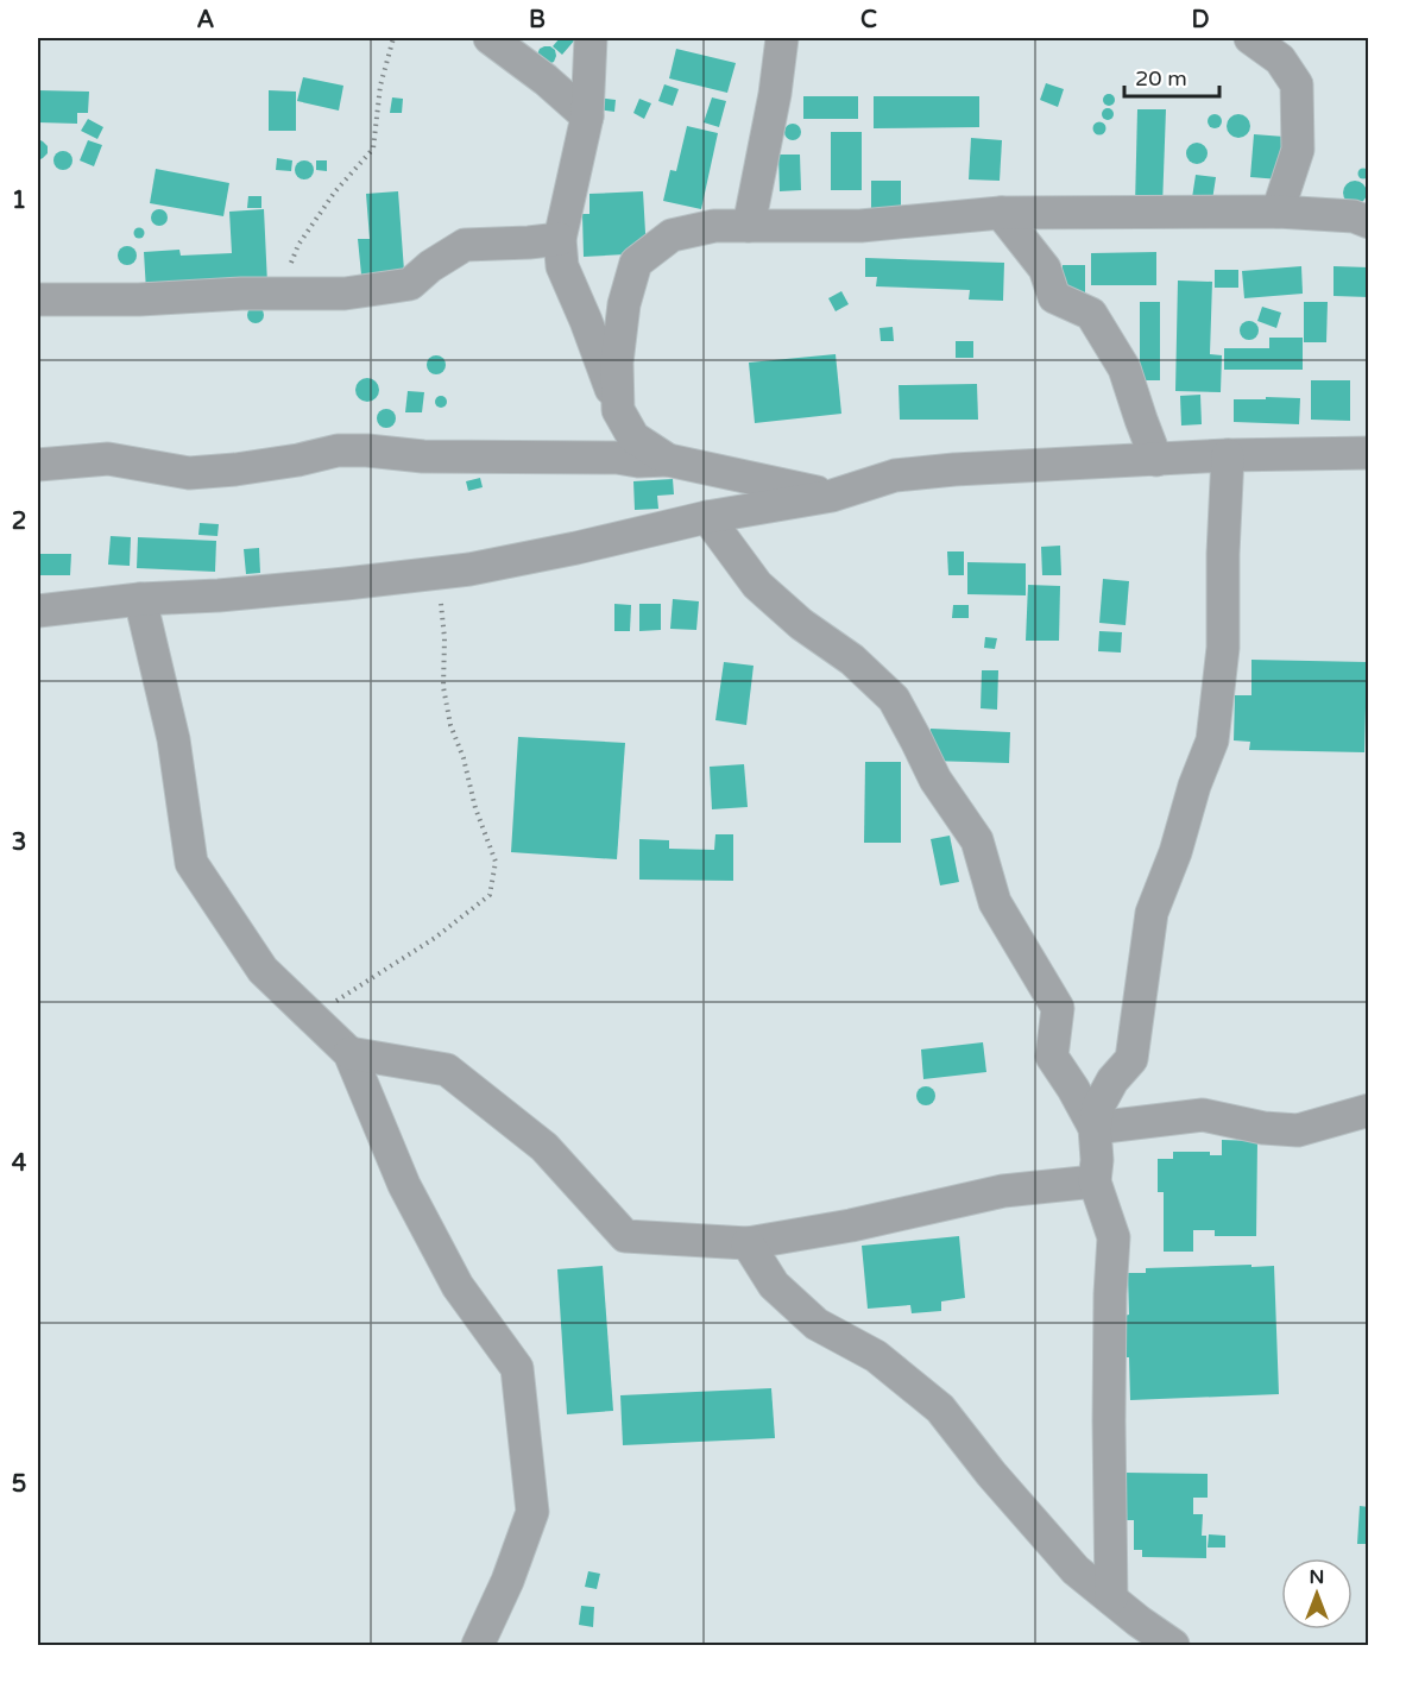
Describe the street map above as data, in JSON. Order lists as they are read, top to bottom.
{
  "scale_bar": "20 m",
  "north": "top",
  "grid": {
    "columns": [
      "A",
      "B",
      "C",
      "D"
    ],
    "rows": [
      "1",
      "2",
      "3",
      "4",
      "5"
    ]
  }
}
